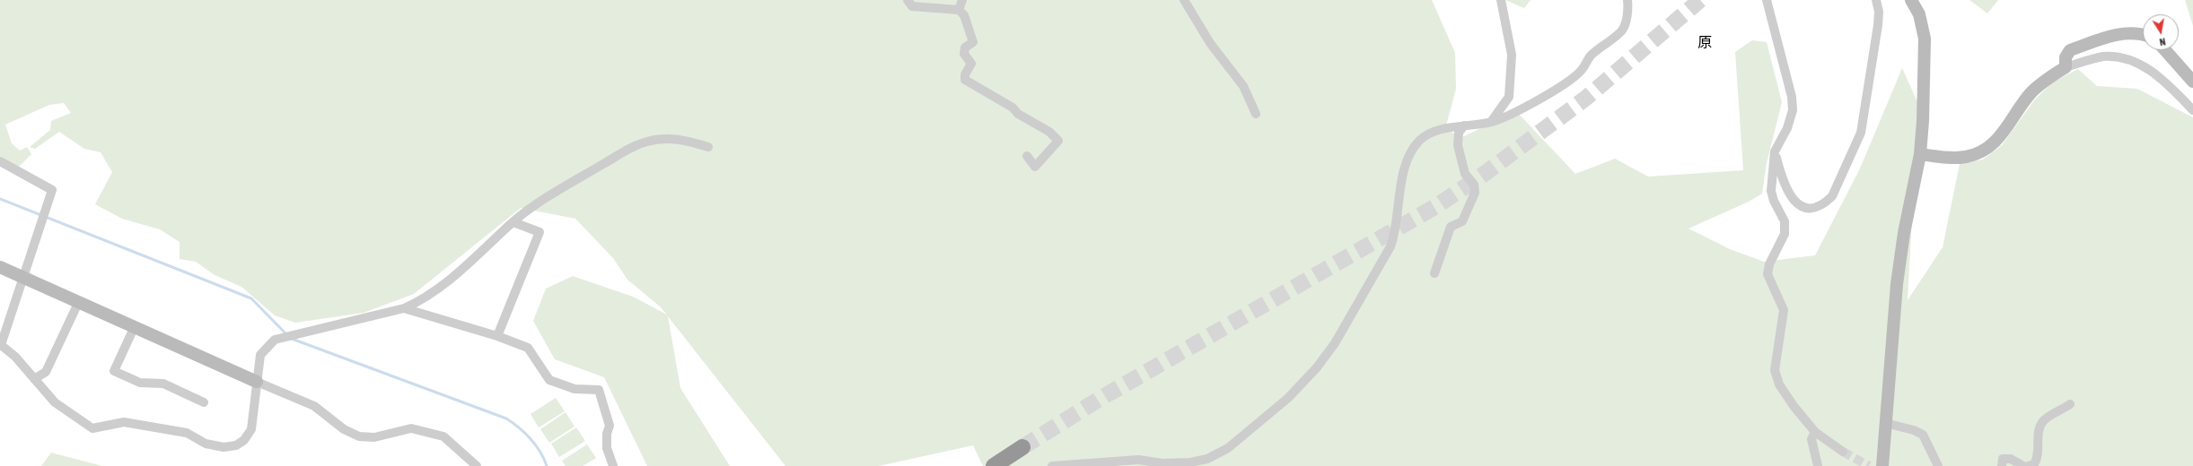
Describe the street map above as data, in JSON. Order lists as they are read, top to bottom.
{
  "districts": ["原"],
  "north": "bottom"
}
